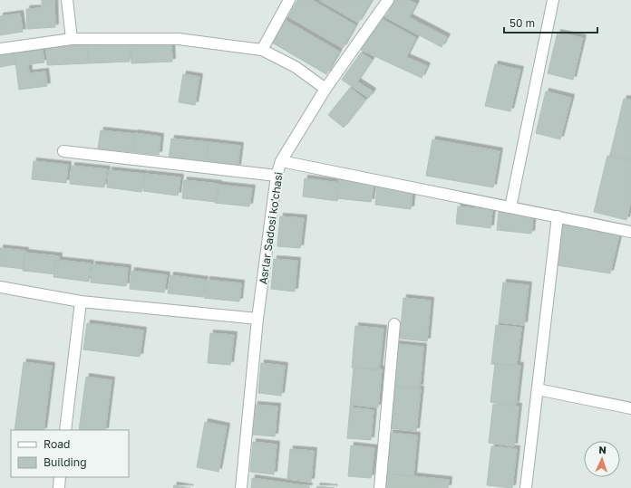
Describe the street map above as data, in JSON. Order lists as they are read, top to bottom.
{
  "streets": {
    "street": ["Asrlar Sadosi ko'chasi"]
  },
  "legend": ["Road", "Building"],
  "scale_bar": "50 m",
  "north": "top"
}
